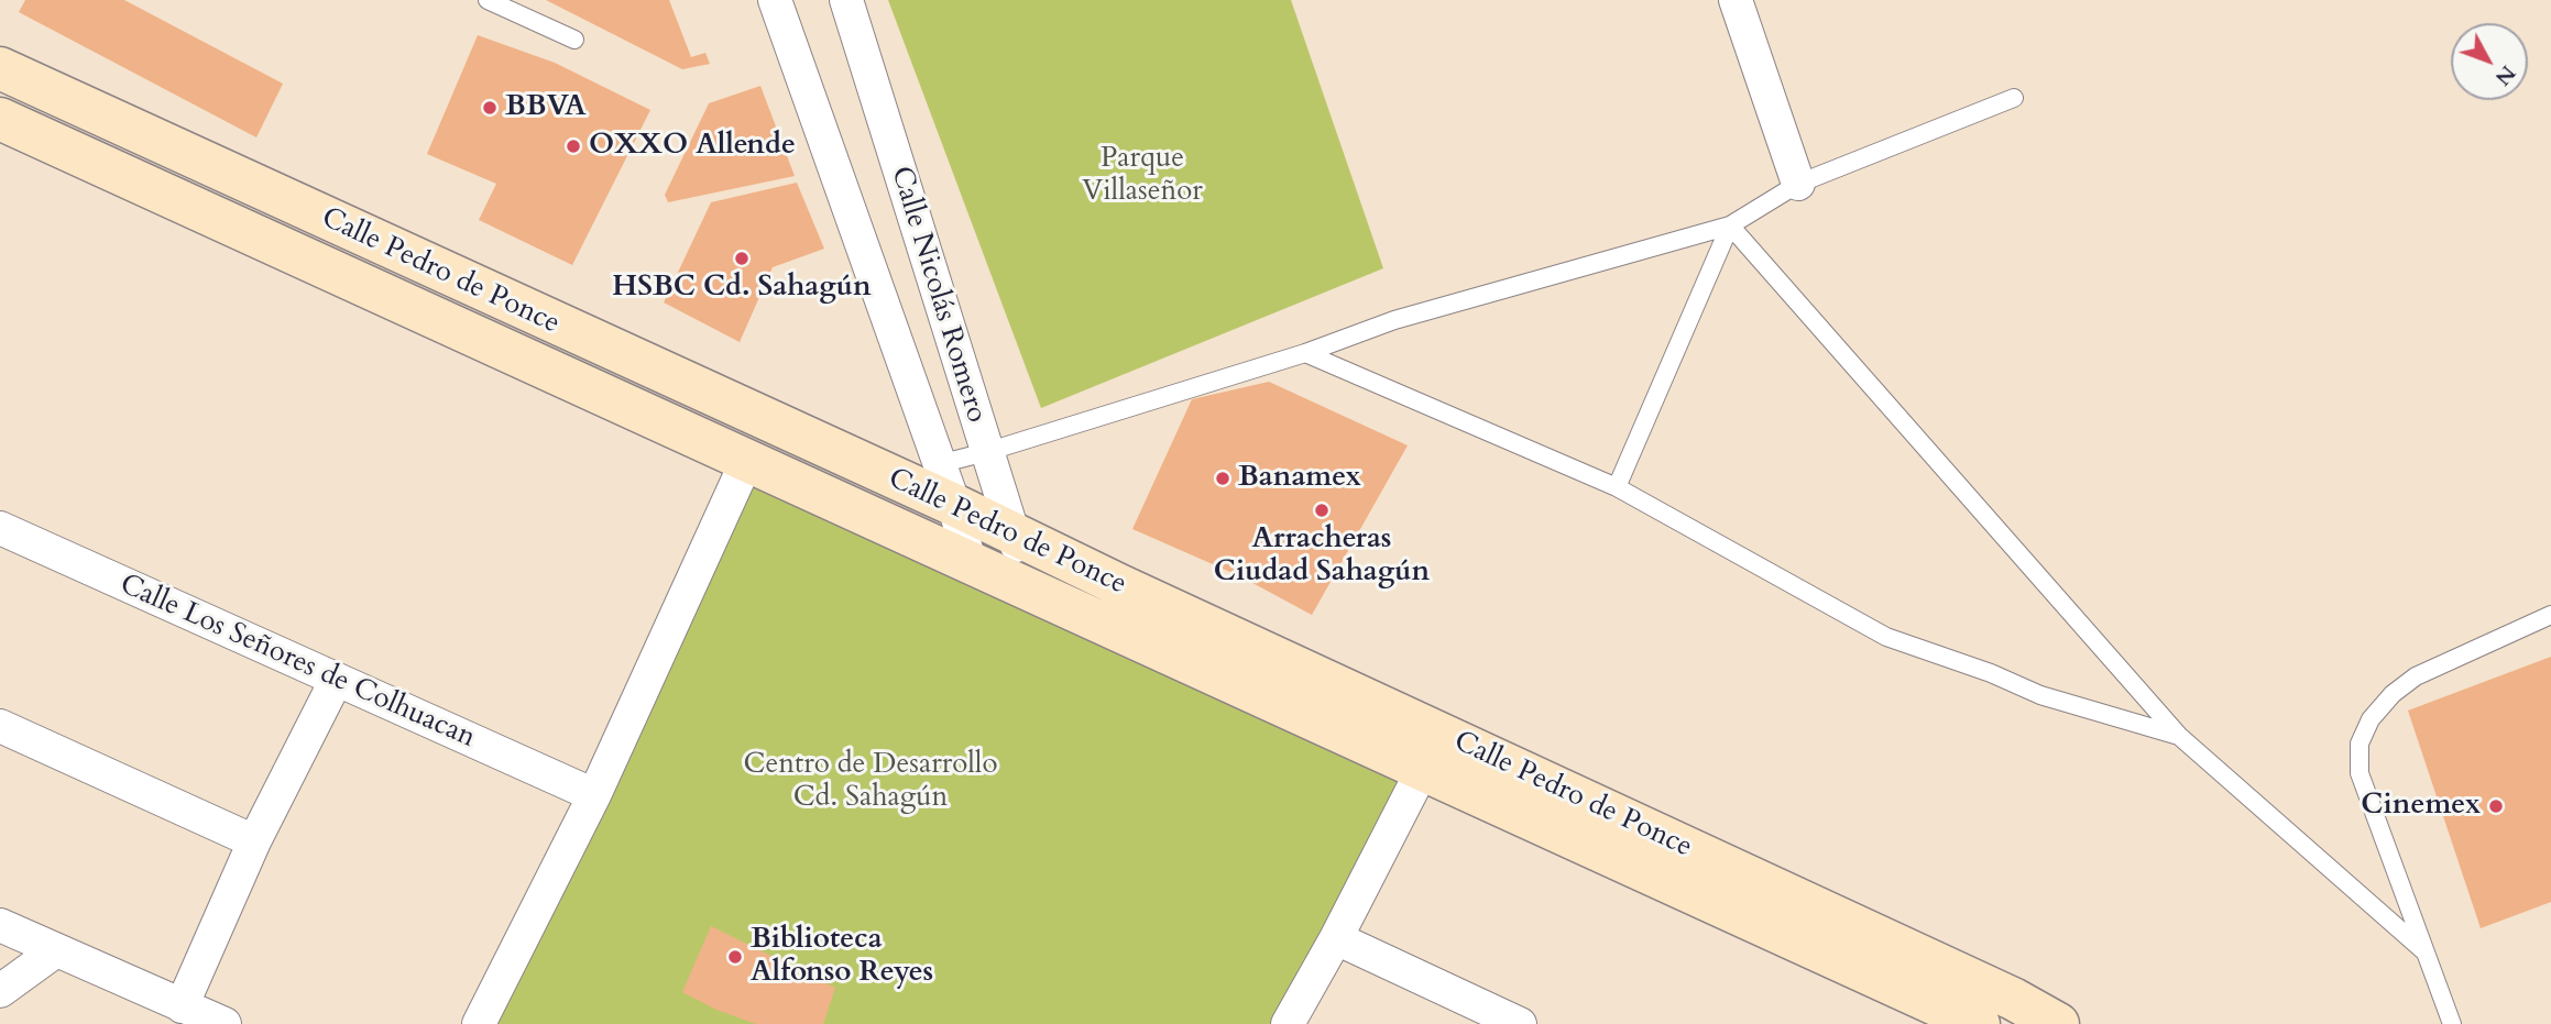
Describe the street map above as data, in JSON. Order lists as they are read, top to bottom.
{
  "streets": {
    "street": ["Calle Pedro de Ponce", "Calle Nicolás Romero", "Calle Los Señores de Colhuacan"]
  },
  "crossings": [
    ["Calle Pedro de Ponce", "Calle Nicolás Romero"]
  ],
  "parks": ["Parque Villaseñor", "Centro de Desarrollo Cd. Sahagún"],
  "places": [
    "BBVA",
    "OXXO Allende",
    "HSBC Cd. Sahagún",
    "Banamex",
    "Arracheras Ciudad Sahagún",
    "Cinemex",
    "Biblioteca Alfonso Reyes"
  ],
  "north": "bottom right"
}
